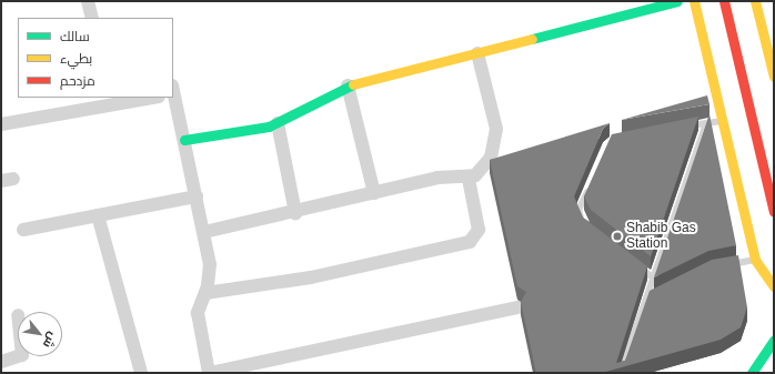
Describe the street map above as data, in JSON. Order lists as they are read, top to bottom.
{
  "places": ["Shabib Gas Station"],
  "legend": ["سالك", "بطيء", "مزدحم"],
  "north": "bottom right"
}
